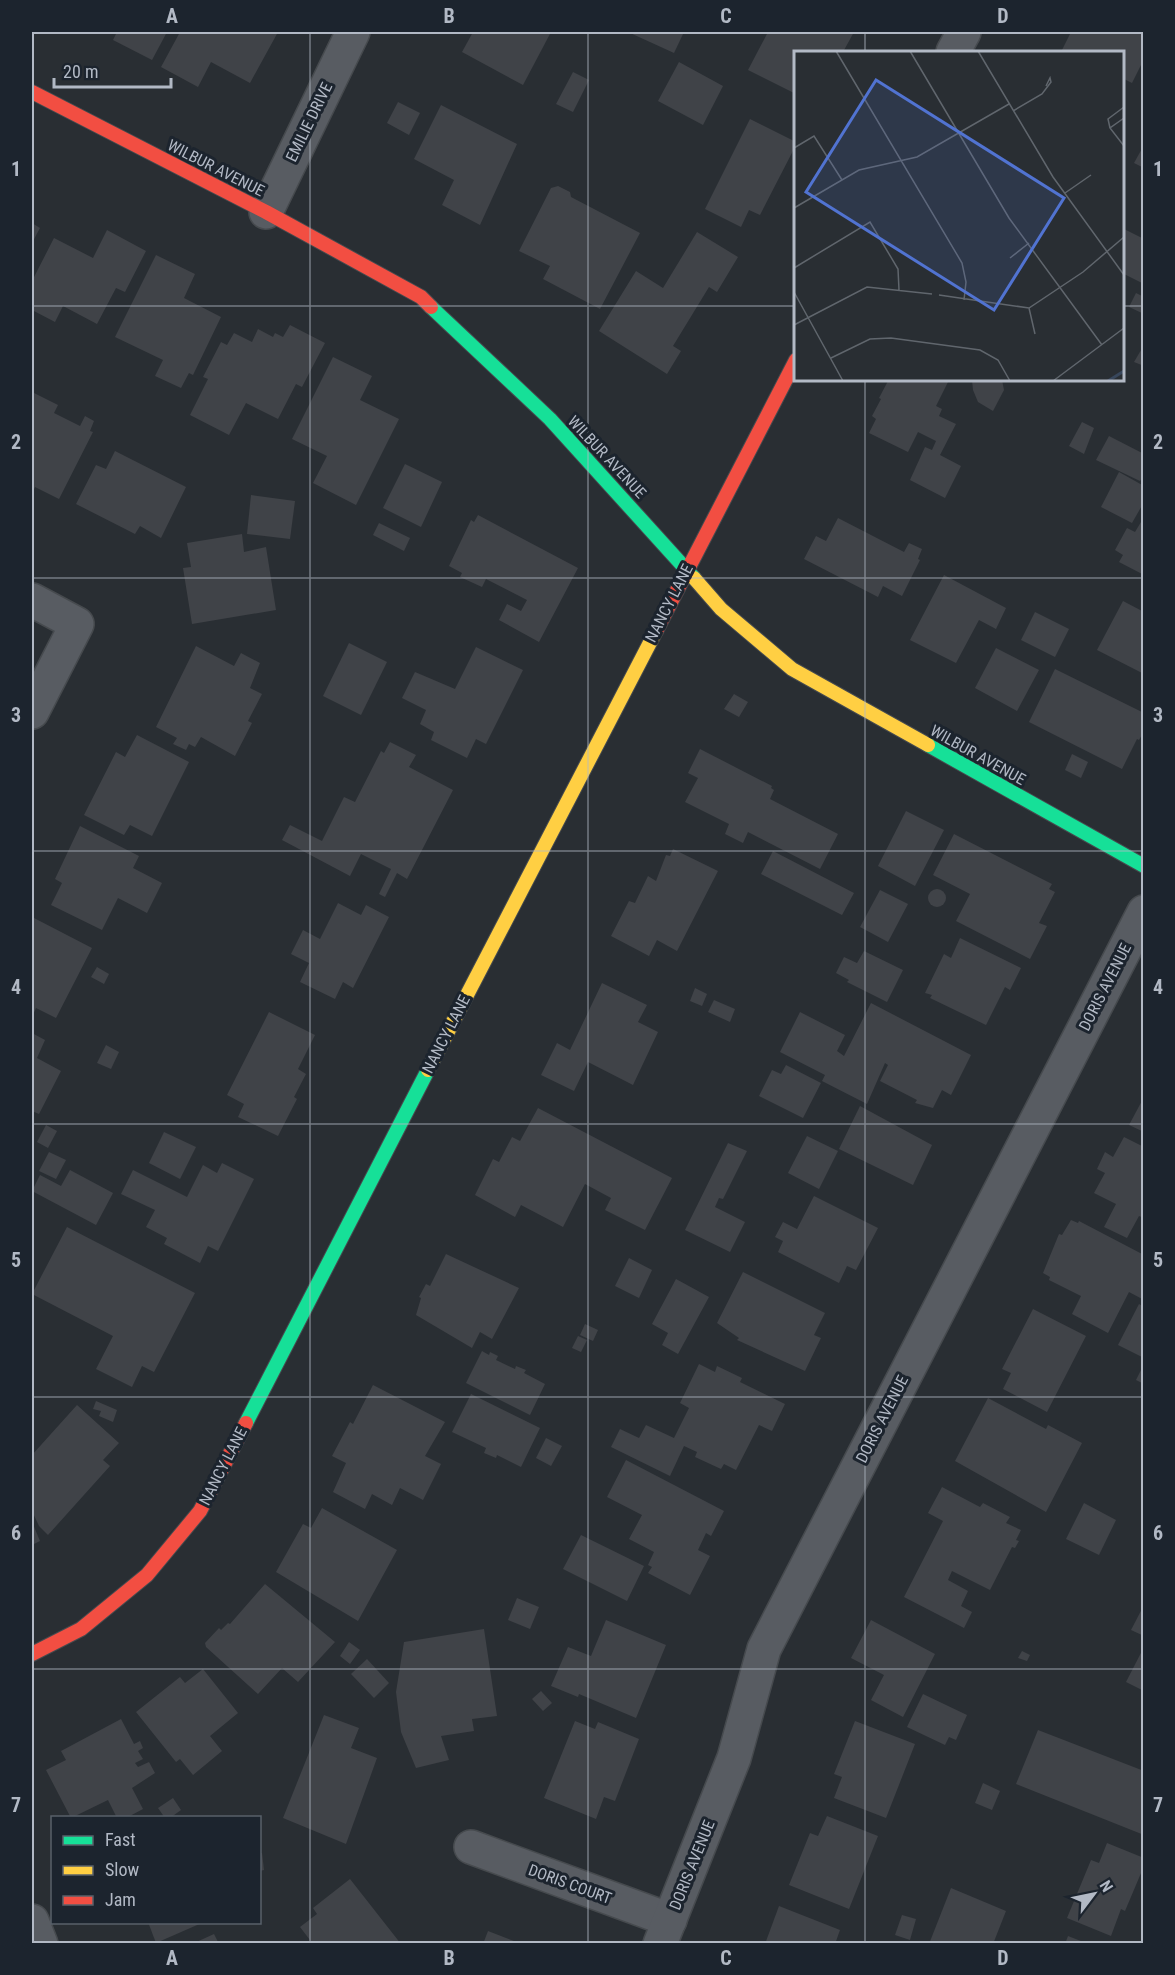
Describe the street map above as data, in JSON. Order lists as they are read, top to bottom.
{
  "streets": {
    "street": [
      "EMILIE DRIVE",
      "WILBUR AVENUE",
      "NANCY LANE",
      "DORIS AVENUE",
      "DORIS COURT"
    ]
  },
  "crossings": [
    ["EMILIE DRIVE", "WILBUR AVENUE"],
    ["WILBUR AVENUE", "NANCY LANE"],
    ["DORIS AVENUE", "DORIS COURT"]
  ],
  "legend": ["Fast", "Slow", "Jam"],
  "scale_bar": "20 m",
  "north": "top right",
  "grid": {
    "columns": [
      "A",
      "B",
      "C",
      "D"
    ],
    "rows": [
      "1",
      "2",
      "3",
      "4",
      "5",
      "6",
      "7"
    ]
  }
}
